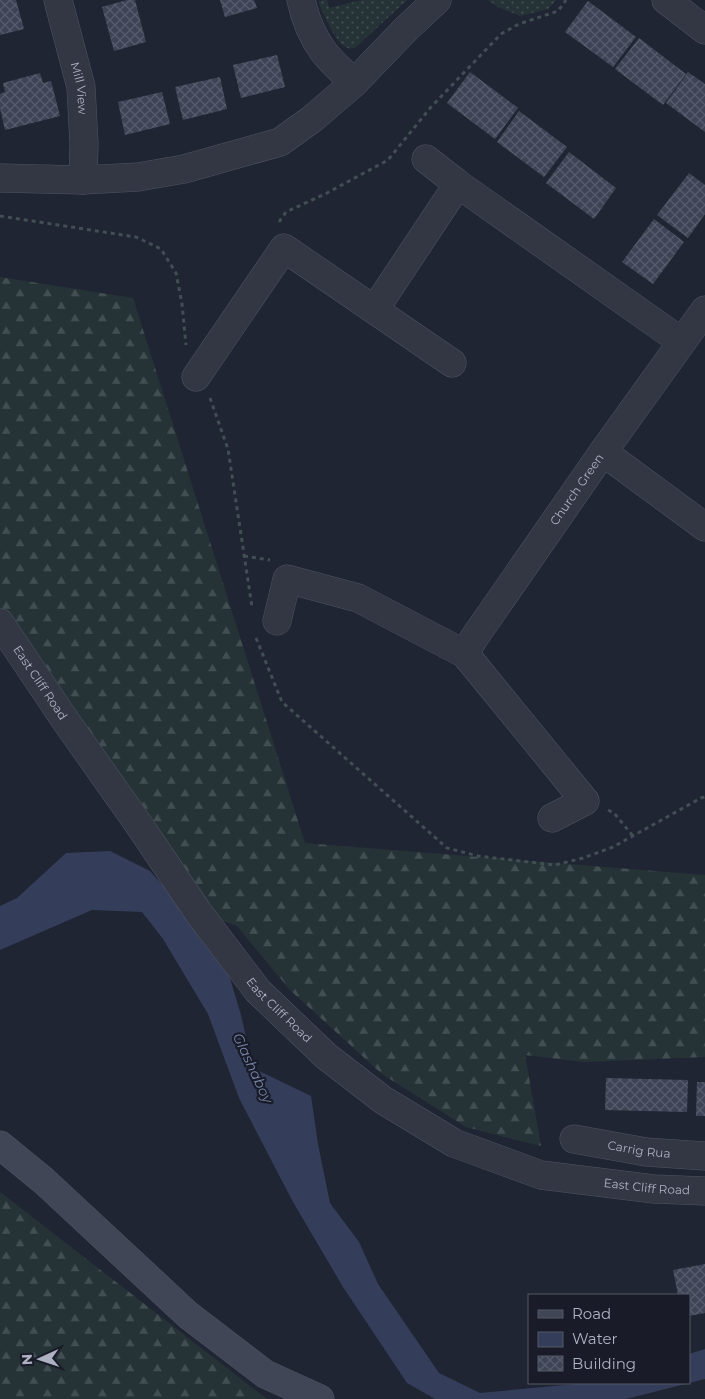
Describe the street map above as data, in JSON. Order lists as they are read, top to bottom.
{
  "streets": {
    "street": [
      "Mill View",
      "Church Green",
      "East Cliff Road",
      "Carrig Rua"
    ]
  },
  "water": ["Glashaboy"],
  "legend": ["Road", "Water", "Building"],
  "north": "left"
}
